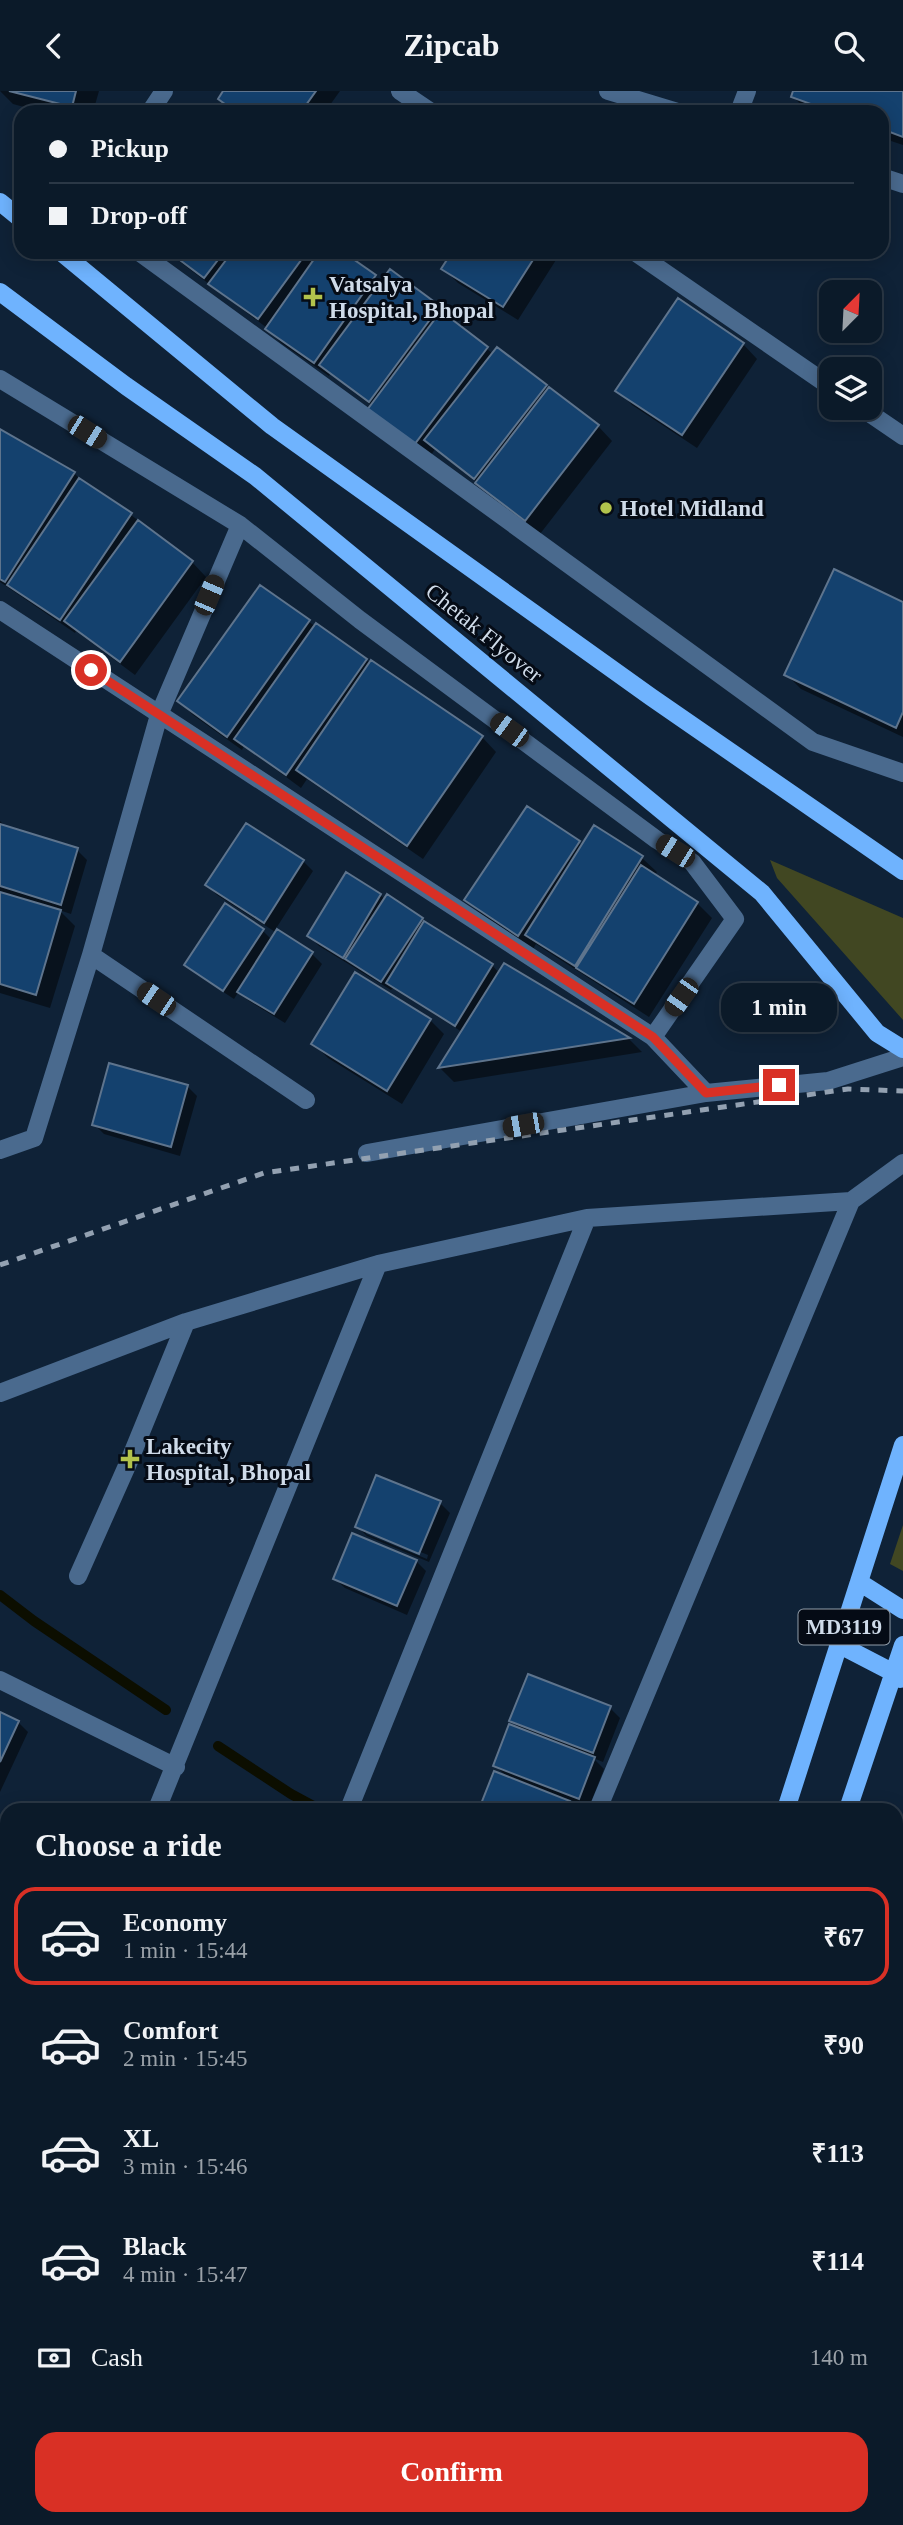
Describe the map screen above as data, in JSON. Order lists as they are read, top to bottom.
{
  "streets": {
    "main road": ["Chetak Flyover", "MD3119"]
  },
  "places": {
    "health": ["Vatsalya Hospital, Bhopal", "Lakecity Hospital, Bhopal"],
    "other": ["Hotel Midland"]
  },
  "north": "top right",
  "page": {
    "header": "Zipcab",
    "banner": ["Pickup", "Drop-off"],
    "bubble": "1 min",
    "heading": "Choose a ride",
    "list": [
      {
        "name": "Economy",
        "note": "1 min · 15:44",
        "value": "₹67"
      },
      {
        "name": "Comfort",
        "note": "2 min · 15:45",
        "value": "₹90"
      },
      {
        "name": "XL",
        "note": "3 min · 15:46",
        "value": "₹113"
      },
      {
        "name": "Black",
        "note": "4 min · 15:47",
        "value": "₹114"
      }
    ],
    "pay": ["Cash", "140 m"],
    "buttons": "Confirm"
  }
}
